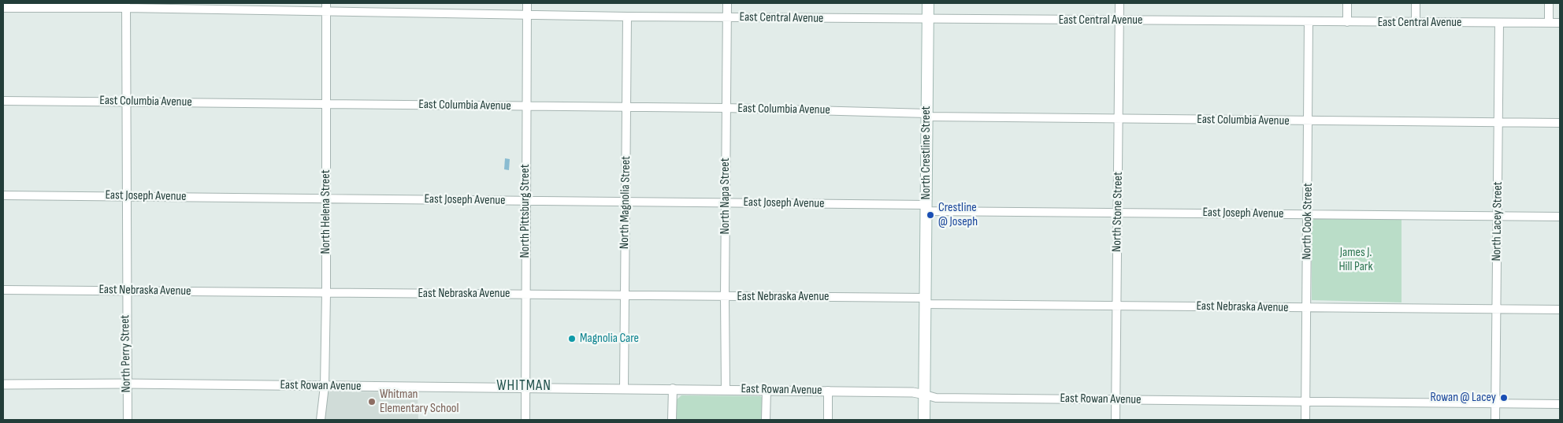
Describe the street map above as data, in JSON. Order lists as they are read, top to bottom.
{
  "streets": {
    "main road": ["North Crestline Street"],
    "street": [
      "East Central Avenue",
      "East Columbia Avenue",
      "East Joseph Avenue",
      "North Napa Street",
      "North Magnolia Street",
      "North Pittsburg Street",
      "North Helena Street",
      "North Stone Street",
      "North Cook Street",
      "North Lacey Street",
      "East Nebraska Avenue",
      "North Perry Street",
      "East Rowan Avenue"
    ]
  },
  "crossings": [
    ["East Central Avenue", "North Crestline Street"],
    ["East Central Avenue", "North Napa Street"],
    ["East Central Avenue", "North Magnolia Street"],
    ["East Central Avenue", "North Pittsburg Street"],
    ["East Central Avenue", "North Helena Street"],
    ["East Central Avenue", "North Stone Street"],
    ["East Central Avenue", "North Cook Street"],
    ["East Central Avenue", "North Lacey Street"],
    ["East Central Avenue", "North Perry Street"],
    ["East Columbia Avenue", "North Crestline Street"],
    ["East Columbia Avenue", "North Napa Street"],
    ["East Columbia Avenue", "North Magnolia Street"],
    ["East Columbia Avenue", "North Pittsburg Street"],
    ["East Columbia Avenue", "North Helena Street"],
    ["East Columbia Avenue", "North Stone Street"],
    ["East Columbia Avenue", "North Cook Street"],
    ["East Columbia Avenue", "North Lacey Street"],
    ["East Columbia Avenue", "North Perry Street"],
    ["North Crestline Street", "East Joseph Avenue"],
    ["North Crestline Street", "East Nebraska Avenue"],
    ["North Crestline Street", "East Rowan Avenue"],
    ["East Joseph Avenue", "North Napa Street"],
    ["East Joseph Avenue", "North Magnolia Street"],
    ["East Joseph Avenue", "North Pittsburg Street"],
    ["East Joseph Avenue", "North Helena Street"],
    ["East Joseph Avenue", "North Stone Street"],
    ["East Joseph Avenue", "North Cook Street"],
    ["East Joseph Avenue", "North Lacey Street"],
    ["East Joseph Avenue", "North Perry Street"],
    ["North Napa Street", "East Nebraska Avenue"],
    ["North Napa Street", "East Rowan Avenue"],
    ["North Magnolia Street", "East Nebraska Avenue"],
    ["North Magnolia Street", "East Rowan Avenue"],
    ["North Pittsburg Street", "East Nebraska Avenue"],
    ["North Pittsburg Street", "East Rowan Avenue"],
    ["North Helena Street", "East Nebraska Avenue"],
    ["North Helena Street", "East Rowan Avenue"],
    ["North Stone Street", "East Nebraska Avenue"],
    ["North Stone Street", "East Rowan Avenue"],
    ["North Cook Street", "East Nebraska Avenue"],
    ["North Cook Street", "East Rowan Avenue"],
    ["North Lacey Street", "East Nebraska Avenue"],
    ["North Lacey Street", "East Rowan Avenue"],
    ["East Nebraska Avenue", "North Perry Street"],
    ["North Perry Street", "East Rowan Avenue"]
  ],
  "districts": ["WHITMAN"],
  "parks": ["James J. Hill Park"],
  "places": [
    "Crestline @ Joseph",
    "Magnolia Care",
    "Rowan @ Lacey",
    "Whitman Elementary School"
  ]
}
